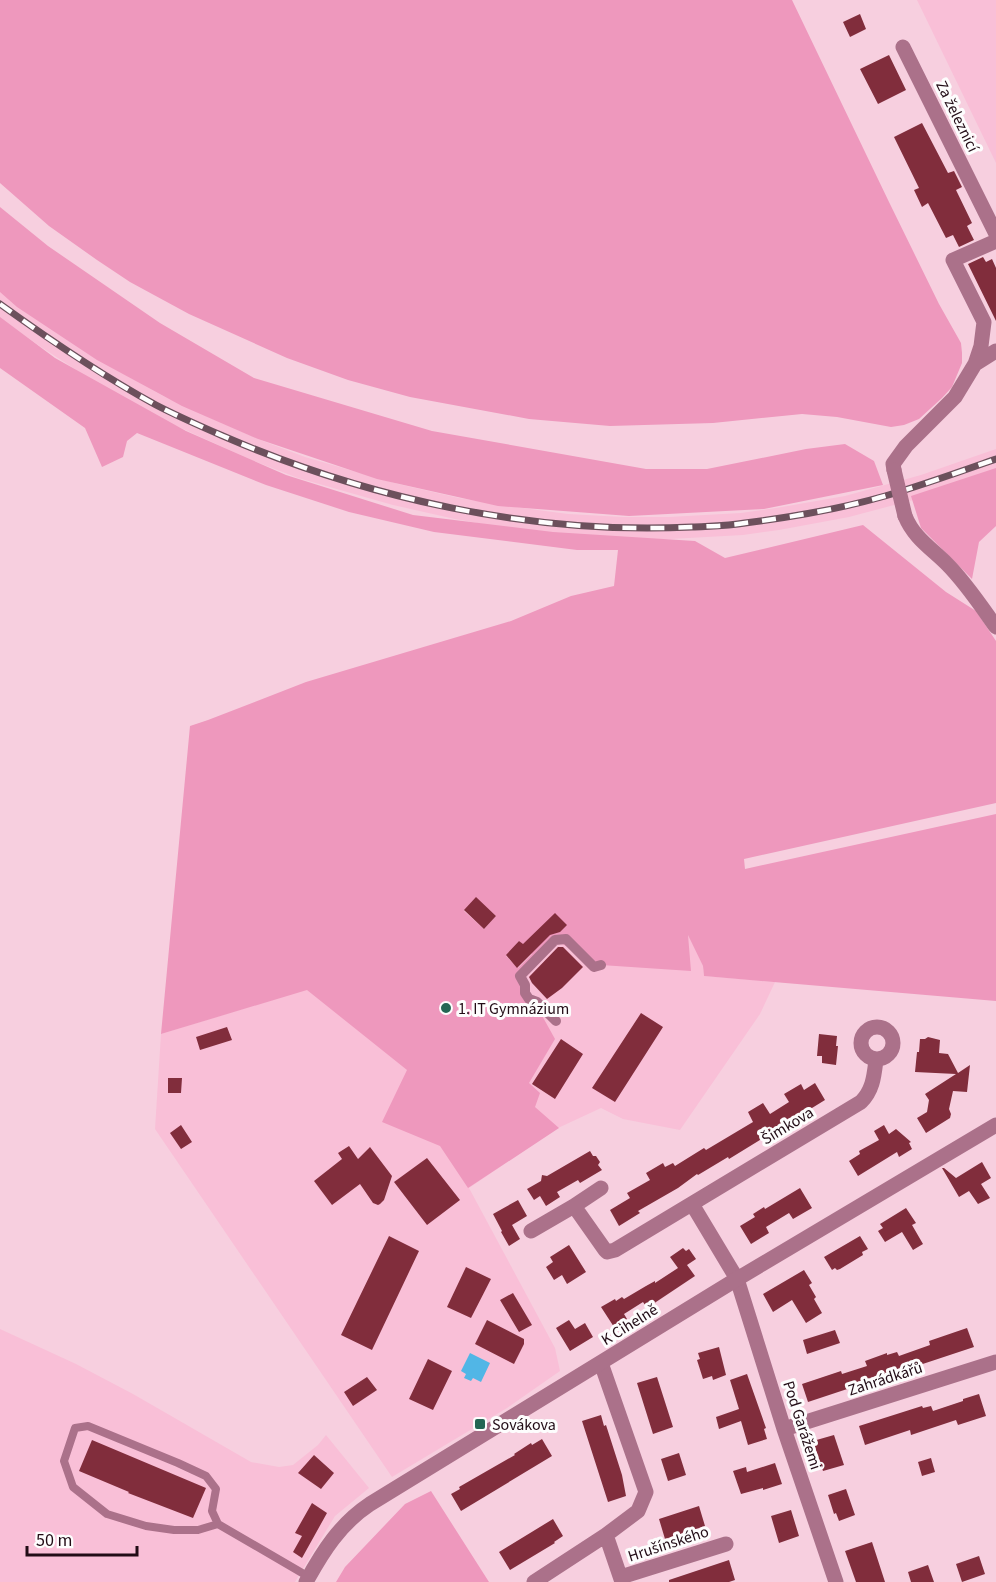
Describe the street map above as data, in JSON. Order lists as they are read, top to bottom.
{
  "streets": {
    "street": [
      "Za železnicí",
      "Šimkova",
      "K Cihelně",
      "Zahrádkářů",
      "Pod Garážemi",
      "Hrušínského"
    ]
  },
  "crossings": [
    ["K Cihelně", "Pod Garážemi"],
    ["Zahrádkářů", "Pod Garážemi"]
  ],
  "places": {
    "other": ["1. IT Gymnázium"],
    "transit": ["Sovákova"]
  },
  "scale_bar": "50 m"
}
